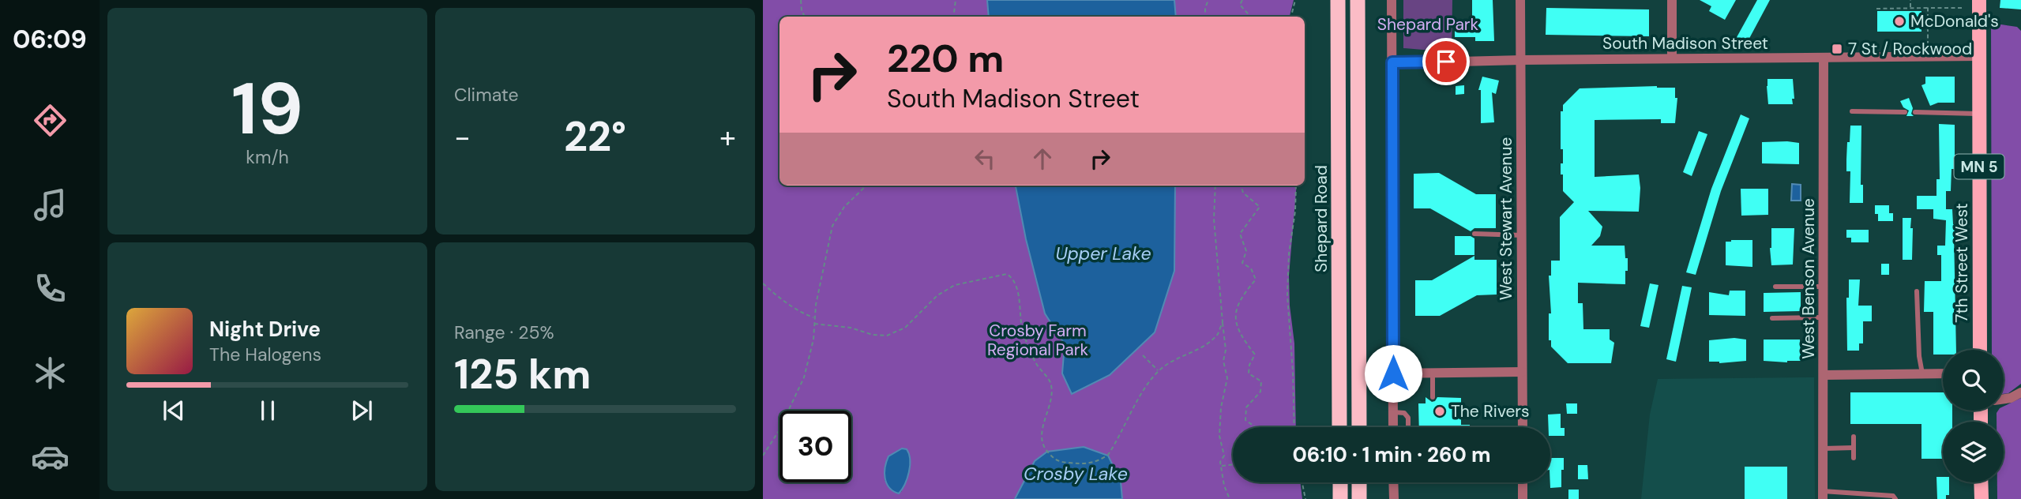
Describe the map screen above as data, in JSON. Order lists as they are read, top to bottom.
{
  "streets": {
    "highway": ["Shepard Road"],
    "main road": ["MN 5", "7th Street West"],
    "street": ["South Madison Street", "West Stewart Avenue", "West Benson Avenue"]
  },
  "crossings": [
    ["South Madison Street", "West Stewart Avenue"],
    ["South Madison Street", "7th Street West"],
    ["South Madison Street", "West Benson Avenue"]
  ],
  "water": ["Upper Lake", "Crosby Lake"],
  "parks": ["Shepard Park", "Crosby Farm Regional Park"],
  "places": {
    "other": ["McDonald's", "The Rivers"],
    "transit": ["7 St / Rockwood"]
  },
  "page": {
    "tabs": "06:09",
    "tile": [
      ["19", "km/h"],
      "Climate",
      ["Range · 25%", "125 km"]
    ],
    "turn": ["220 m", "South Madison Street"],
    "heat": ["−", "22°", "+"],
    "song": ["Night Drive", "The Halogens"],
    "limit": "30",
    "trip": "06:10 · 1 min · 260 m"
  }
}
